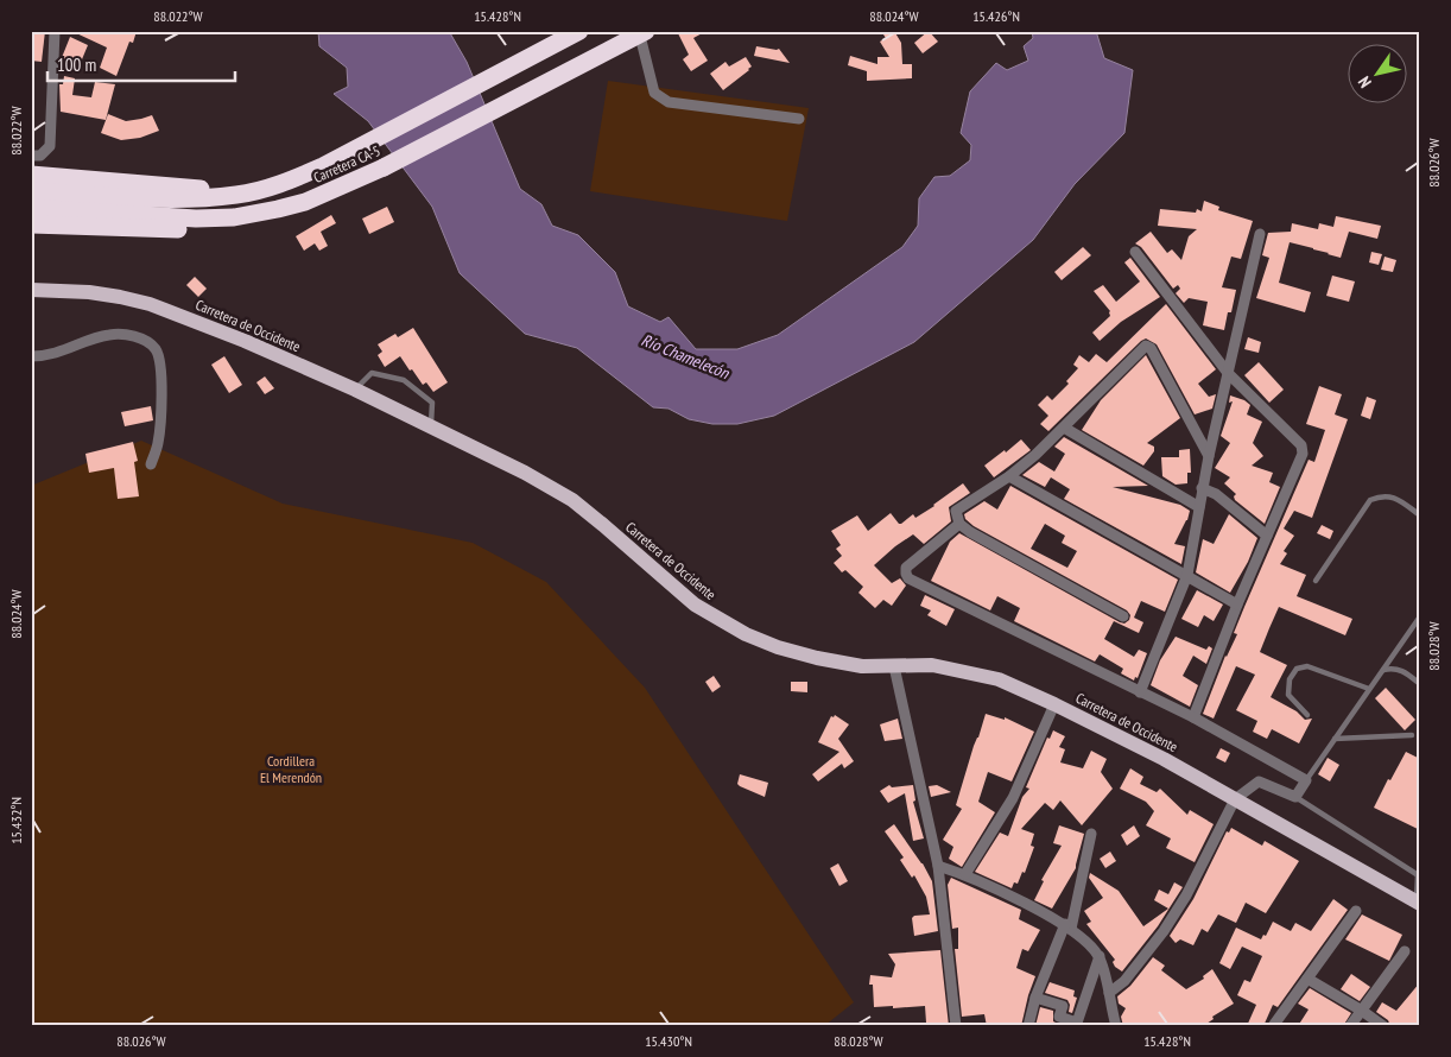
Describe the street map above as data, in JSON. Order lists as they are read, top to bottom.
{
  "streets": {
    "highway": ["Carretera CA-5"],
    "main road": ["Carretera de Occidente"]
  },
  "water": ["Río Chamelecón"],
  "parks": ["Cordillera El Merendón"],
  "scale_bar": "100 m",
  "north": "bottom left",
  "coordinates": [
    "88.022°W",
    "15.428°N",
    "88.024°W",
    "15.426°N",
    "88.026°W",
    "88.028°W",
    "15.432°N",
    "15.430°N"
  ]
}
